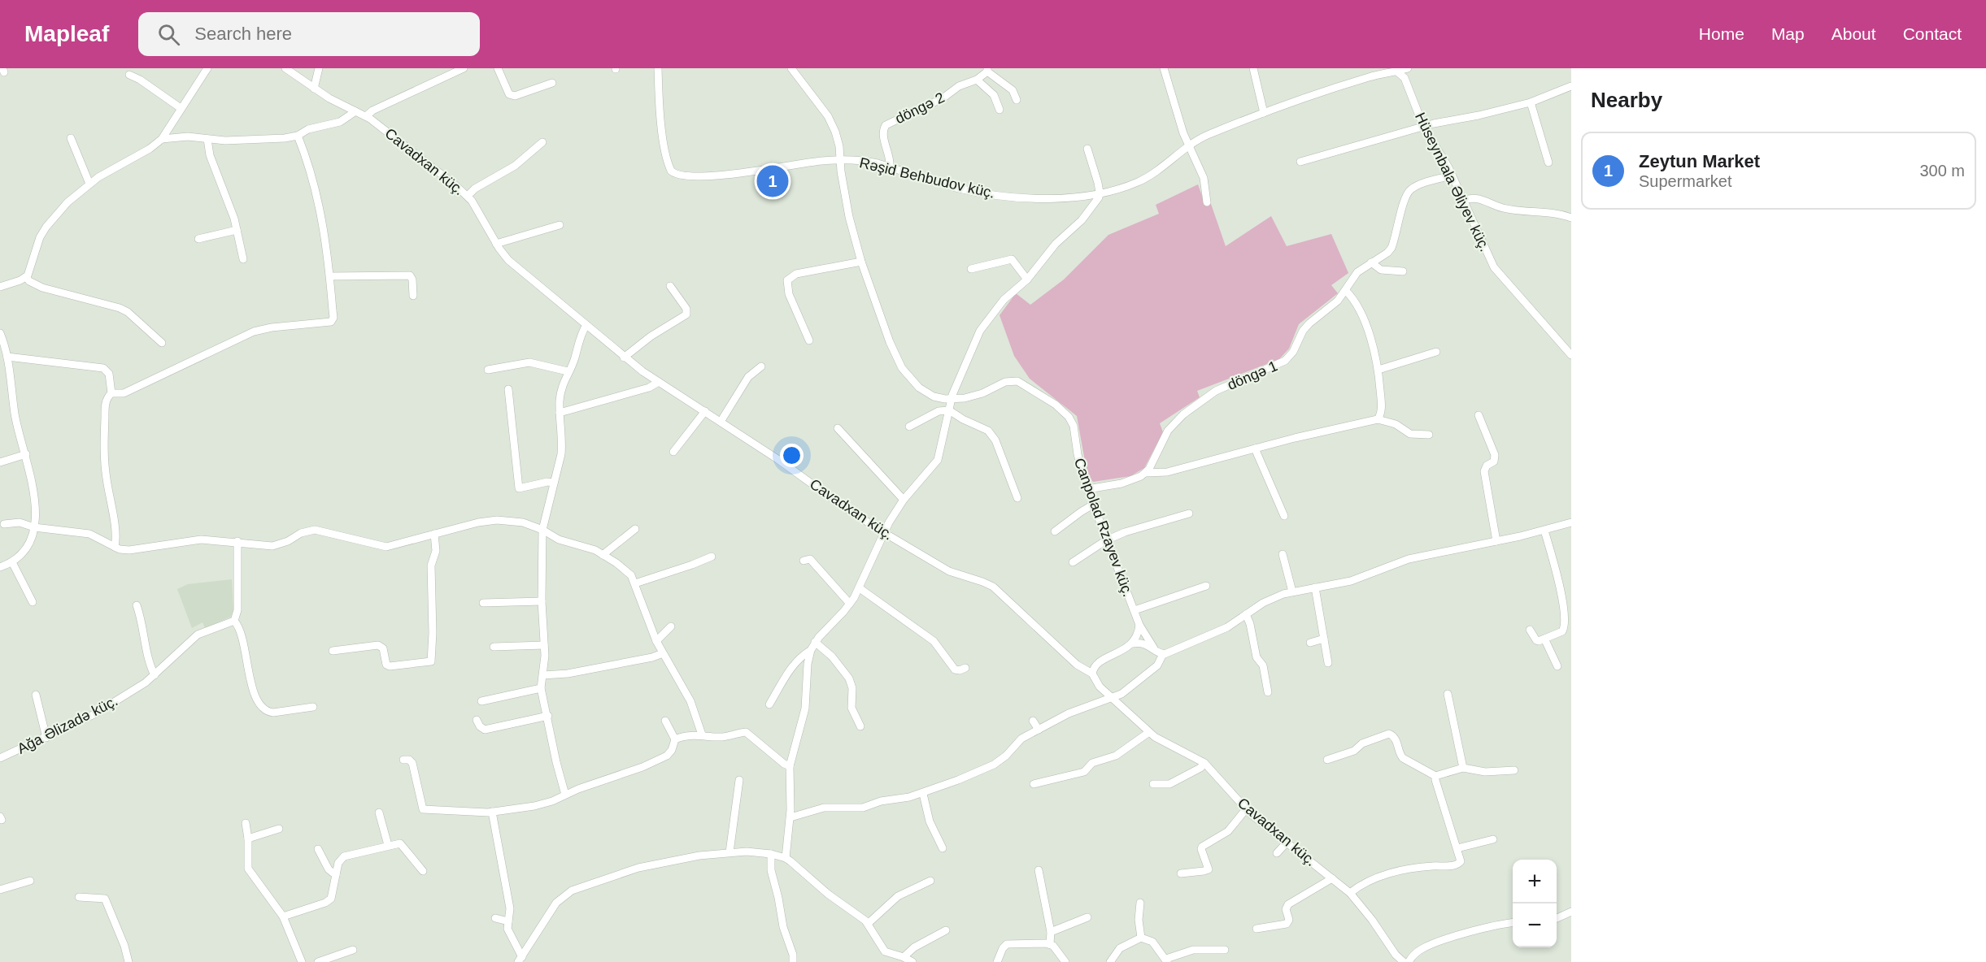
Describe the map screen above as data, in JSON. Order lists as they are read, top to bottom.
{
  "streets": {
    "street": [
      "döngə 2",
      "Cavadxan küç.",
      "Rəşid Behbudov küç.",
      "Hüseynbala Əliyev küç.",
      "döngə 1",
      "Canpolad Rzayev küç.",
      "Ağa Əlizadə küç."
    ]
  },
  "crossings": [
    ["döngə 2", "Rəşid Behbudov küç."],
    ["Rəşid Behbudov küç.", "Hüseynbala Əliyev küç."],
    ["Rəşid Behbudov küç.", "Canpolad Rzayev küç."],
    ["Hüseynbala Əliyev küç.", "döngə 1"]
  ],
  "page": {
    "header": "Mapleaf",
    "search": "Search here",
    "nav": [
      "Home",
      "Map",
      "About",
      "Contact"
    ],
    "heading": "Nearby",
    "list": [
      {
        "mark": "1",
        "name": "Zeytun Market",
        "note": "Supermarket",
        "value": "300 m"
      }
    ],
    "pins": "1",
    "map_buttons": ["+", "−"]
  }
}
